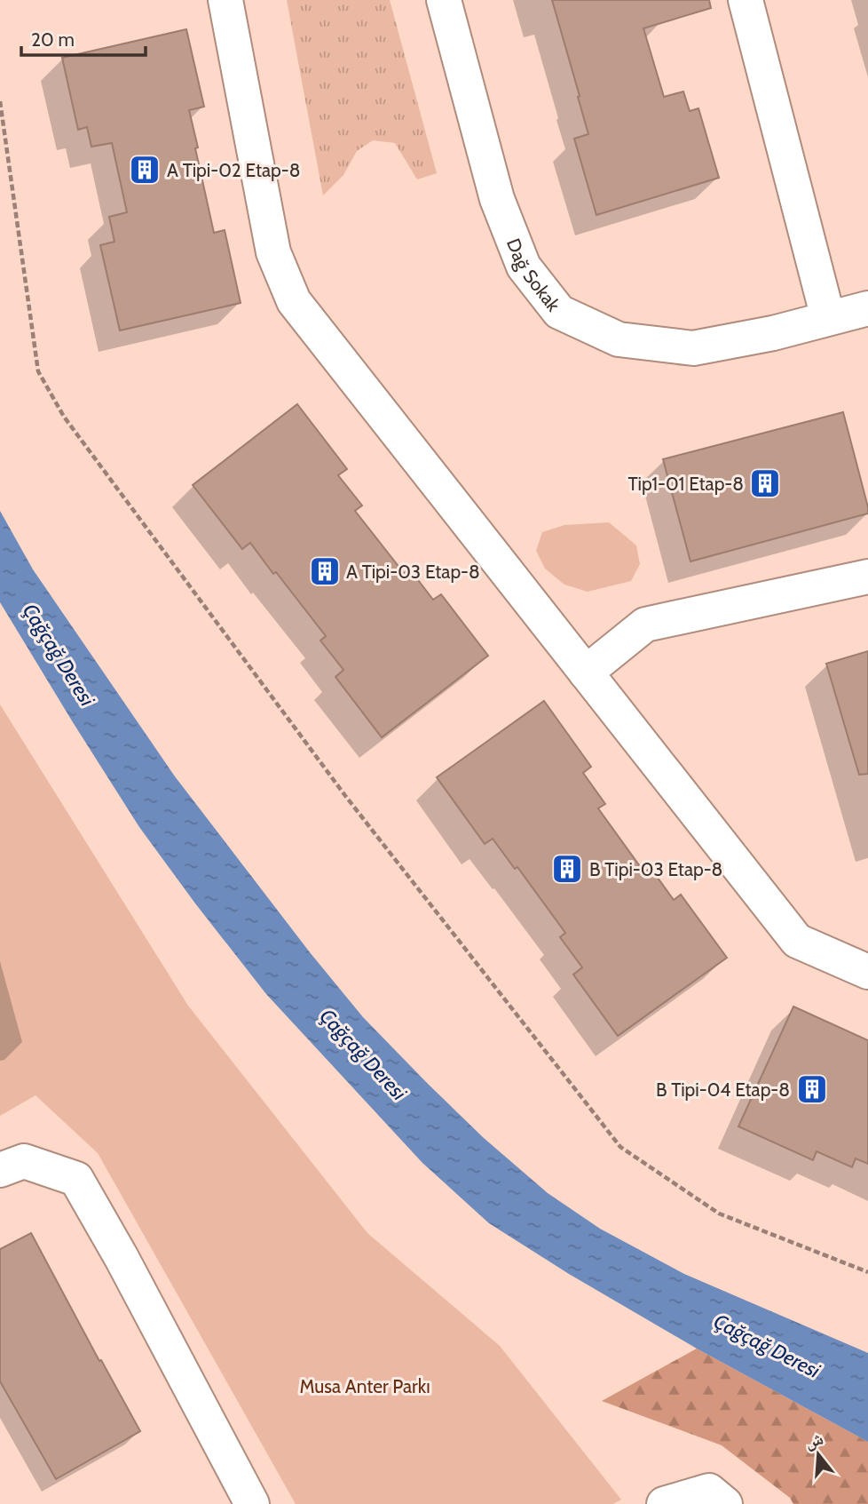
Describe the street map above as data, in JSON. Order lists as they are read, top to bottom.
{
  "streets": {
    "street": ["Dağ Sokak"]
  },
  "water": ["Çağçağ Deresi"],
  "parks": ["Musa Anter Parkı"],
  "places": {
    "building": [
      "A Tipi-02 Etap-8",
      "Tip1-01 Etap-8",
      "A Tipi-03 Etap-8",
      "B Tipi-03 Etap-8",
      "B Tipi-04 Etap-8"
    ]
  },
  "scale_bar": "20 m",
  "north": "top"
}
